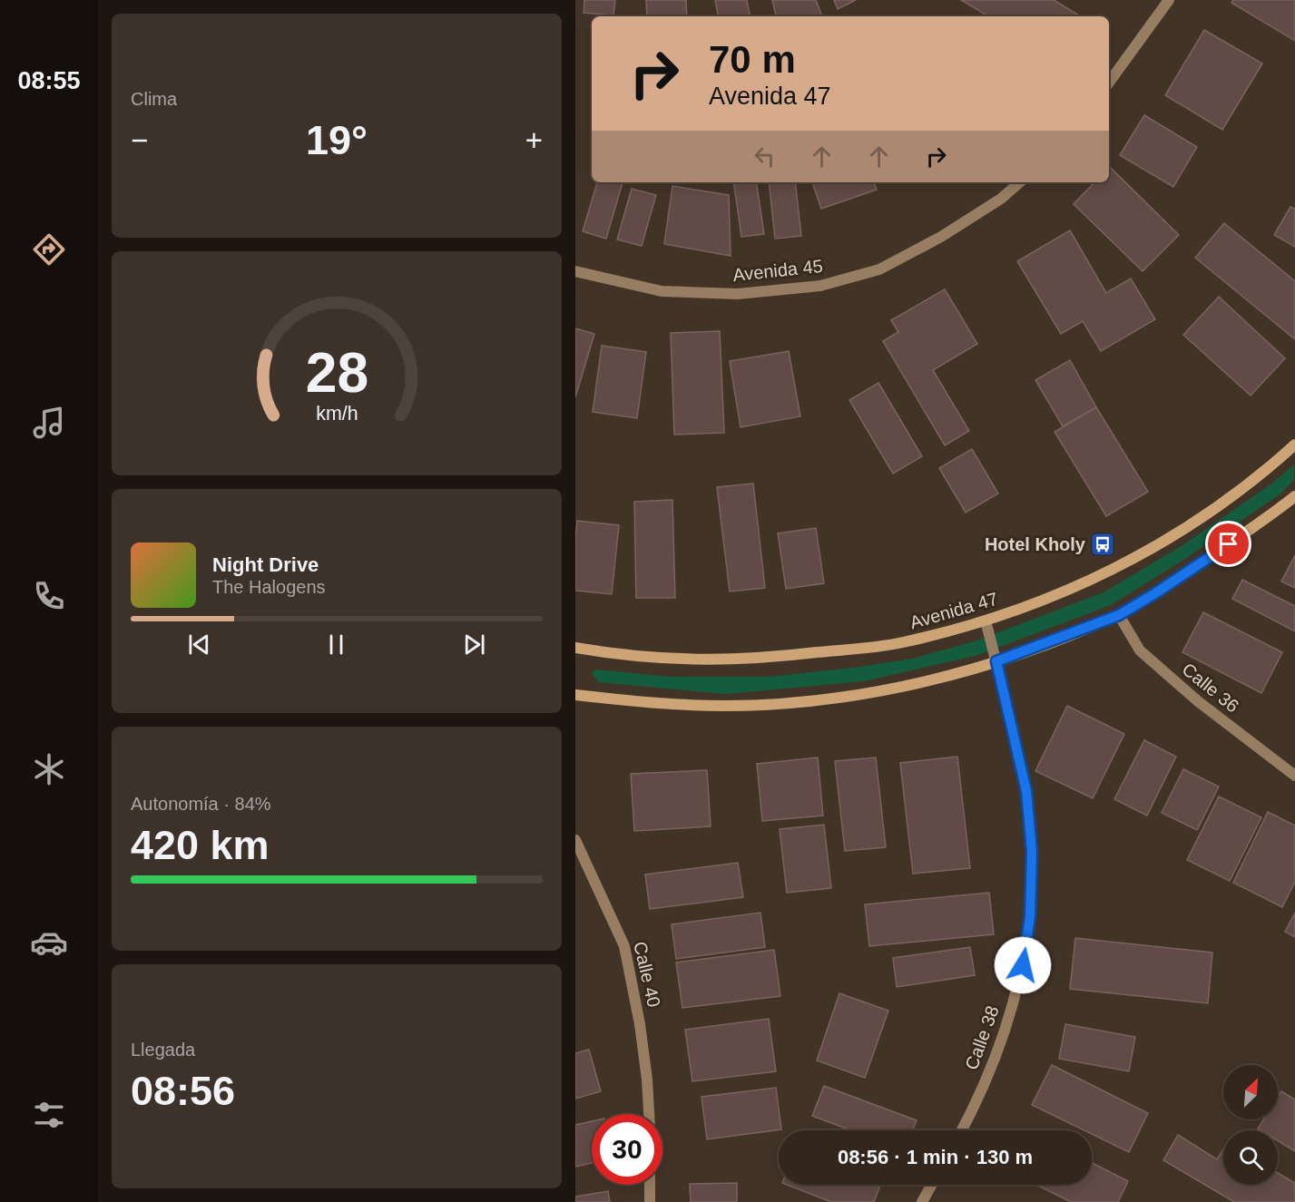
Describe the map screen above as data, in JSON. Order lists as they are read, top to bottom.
{
  "streets": {
    "main road": ["Avenida 47"],
    "street": [
      "Avenida 45",
      "Calle 36",
      "Calle 40",
      "Calle 38"
    ]
  },
  "crossings": [
    ["Avenida 47", "Calle 38"]
  ],
  "places": {
    "bus stop": ["Hotel Kholy"]
  },
  "north": "top right",
  "page": {
    "tabs": "08:55",
    "tile": [
      "Clima",
      ["Autonomía · 84%", "420 km"],
      ["Llegada", "08:56"]
    ],
    "turn": ["70 m", "Avenida 47"],
    "heat": ["−", "19°", "+"],
    "song": ["Night Drive", "The Halogens"],
    "limit": "30",
    "trip": "08:56 · 1 min · 130 m",
    "gauge": ["28", "km/h"]
  }
}
